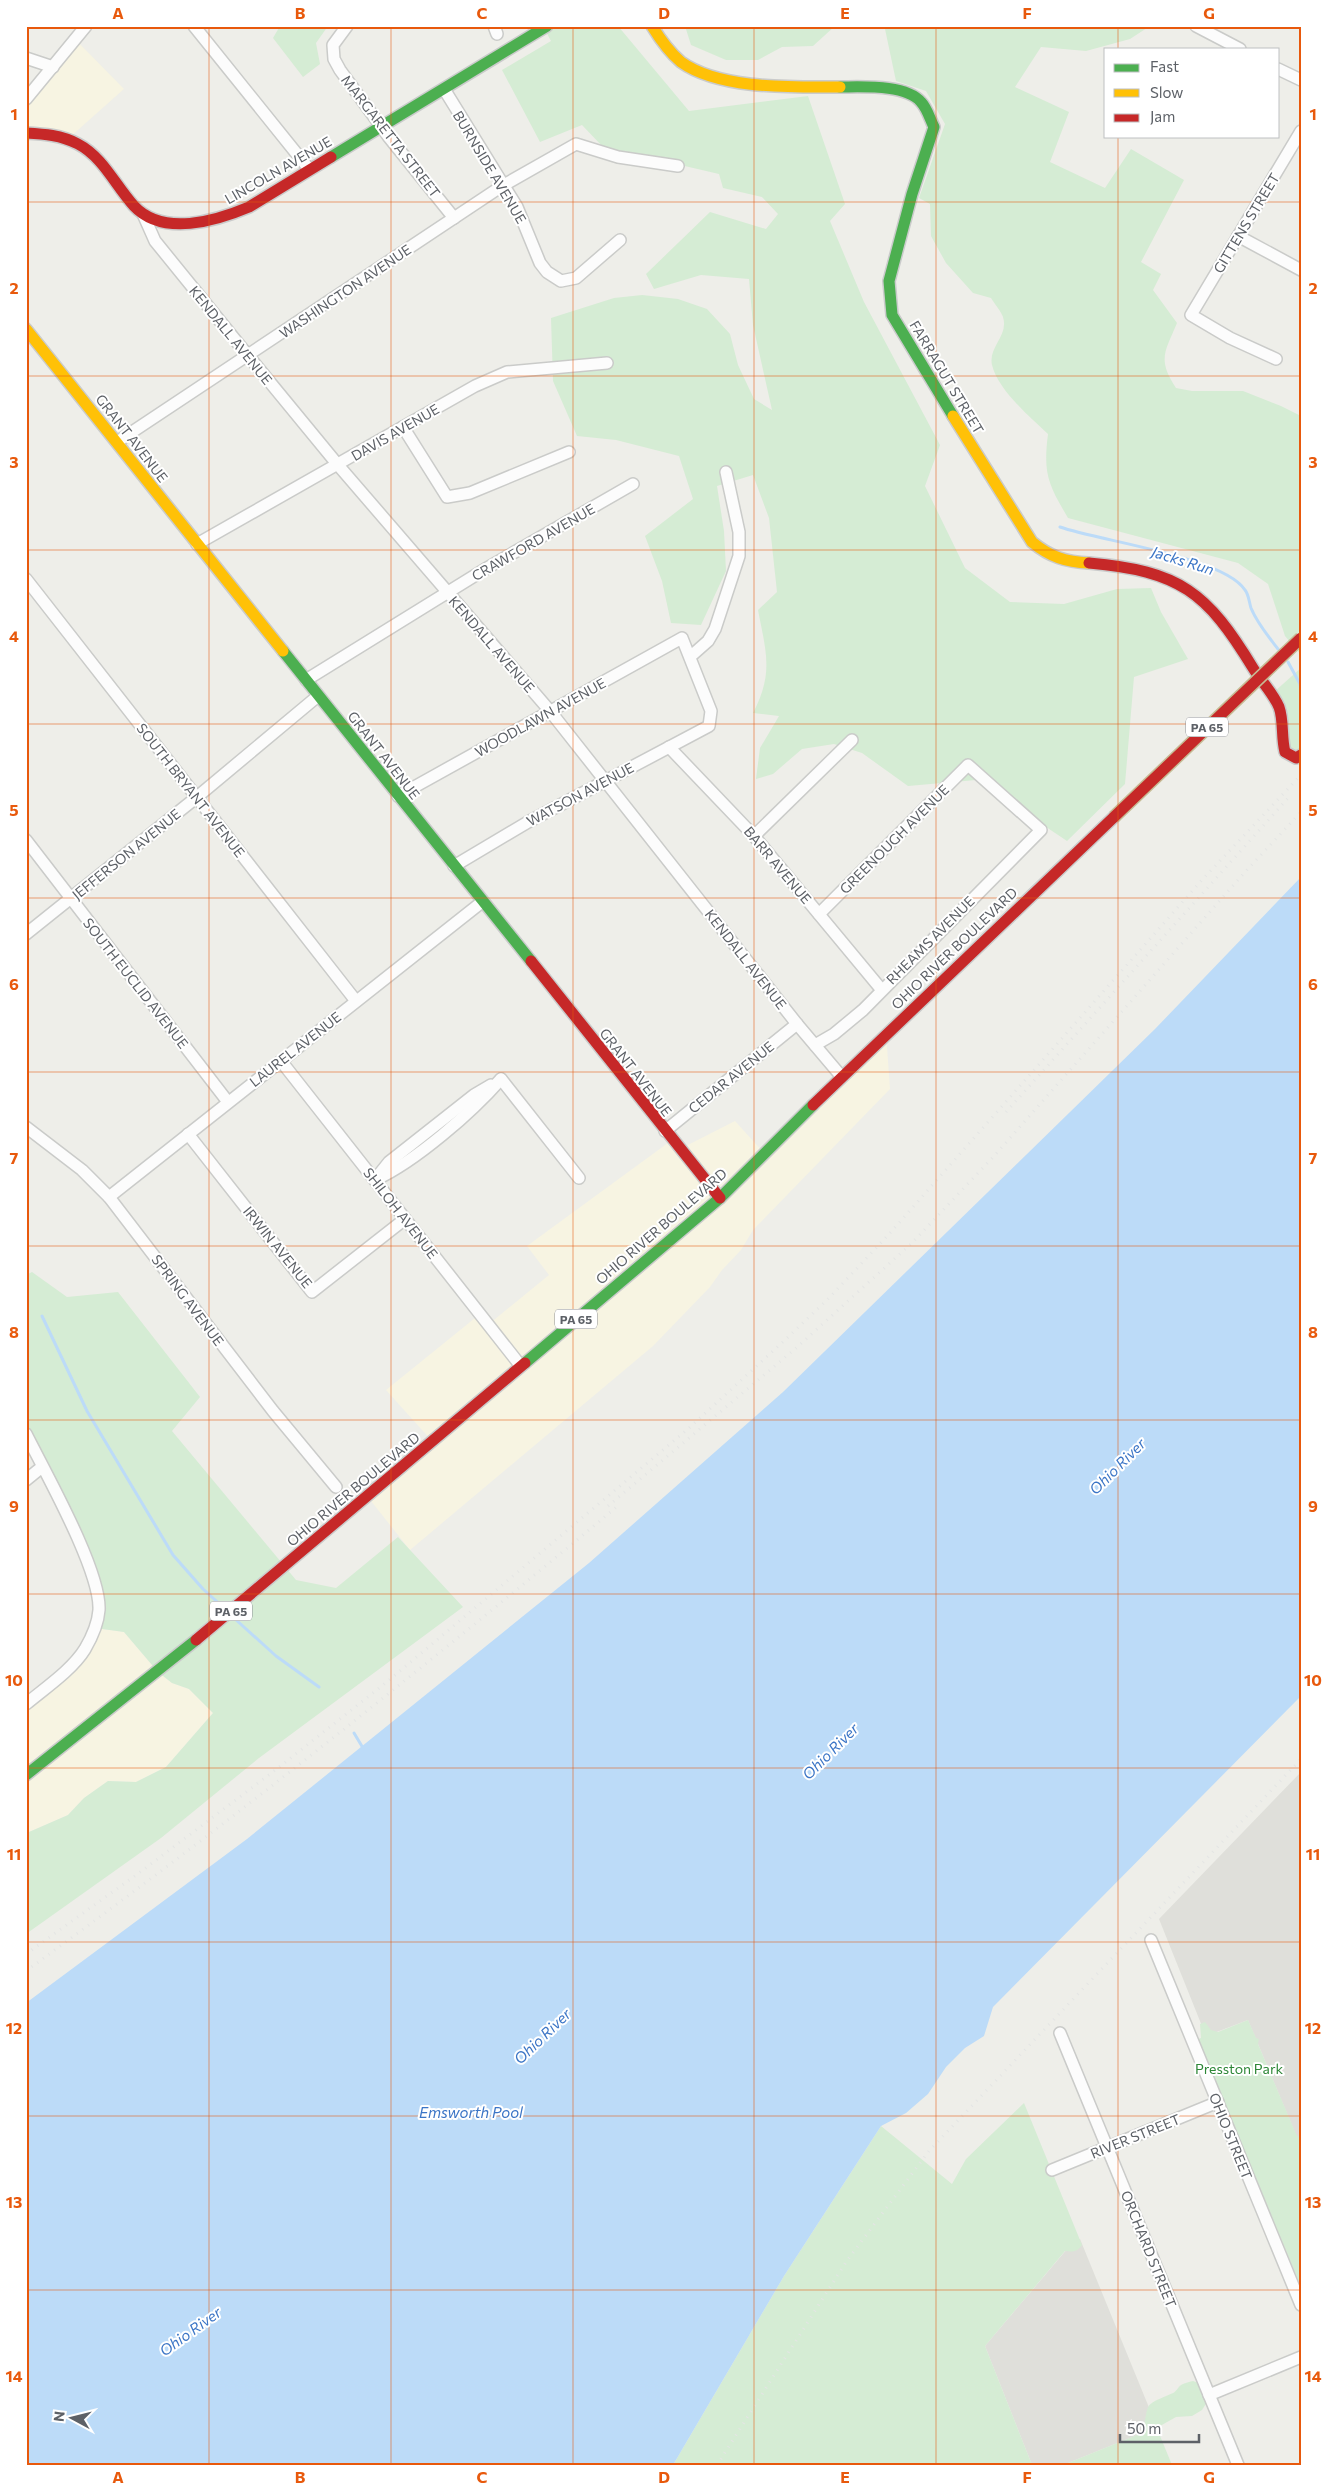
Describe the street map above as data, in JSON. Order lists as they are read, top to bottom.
{
  "streets": {
    "main road": [
      "LINCOLN AVENUE",
      "FARRAGUT STREET",
      "GRANT AVENUE",
      "PA 65",
      "OHIO RIVER BOULEVARD"
    ],
    "street": [
      "MARGARETTA STREET",
      "BURNSIDE AVENUE",
      "GITTENS STREET",
      "WASHINGTON AVENUE",
      "KENDALL AVENUE",
      "DAVIS AVENUE",
      "CRAWFORD AVENUE",
      "WOODLAWN AVENUE",
      "SOUTH BRYANT AVENUE",
      "WATSON AVENUE",
      "GREENOUGH AVENUE",
      "JEFFERSON AVENUE",
      "BARR AVENUE",
      "RHEAMS AVENUE",
      "SOUTH EUCLID AVENUE",
      "LAUREL AVENUE",
      "CEDAR AVENUE",
      "SHILOH AVENUE",
      "IRWIN AVENUE",
      "SPRING AVENUE",
      "RIVER STREET",
      "OHIO STREET",
      "ORCHARD STREET"
    ]
  },
  "crossings": [
    ["MARGARETTA STREET", "LINCOLN AVENUE"],
    ["MARGARETTA STREET", "WASHINGTON AVENUE"],
    ["BURNSIDE AVENUE", "LINCOLN AVENUE"],
    ["BURNSIDE AVENUE", "WASHINGTON AVENUE"],
    ["LINCOLN AVENUE", "KENDALL AVENUE"],
    ["WASHINGTON AVENUE", "KENDALL AVENUE"],
    ["WASHINGTON AVENUE", "GRANT AVENUE"],
    ["KENDALL AVENUE", "DAVIS AVENUE"],
    ["KENDALL AVENUE", "CRAWFORD AVENUE"],
    ["KENDALL AVENUE", "WOODLAWN AVENUE"],
    ["KENDALL AVENUE", "WATSON AVENUE"],
    ["KENDALL AVENUE", "RHEAMS AVENUE"],
    ["KENDALL AVENUE", "OHIO RIVER BOULEVARD"],
    ["KENDALL AVENUE", "CEDAR AVENUE"],
    ["DAVIS AVENUE", "GRANT AVENUE"],
    ["GRANT AVENUE", "CRAWFORD AVENUE"],
    ["GRANT AVENUE", "WOODLAWN AVENUE"],
    ["GRANT AVENUE", "WATSON AVENUE"],
    ["GRANT AVENUE", "JEFFERSON AVENUE"],
    ["GRANT AVENUE", "OHIO RIVER BOULEVARD"],
    ["GRANT AVENUE", "LAUREL AVENUE"],
    ["GRANT AVENUE", "CEDAR AVENUE"],
    ["WOODLAWN AVENUE", "WATSON AVENUE"],
    ["SOUTH BRYANT AVENUE", "JEFFERSON AVENUE"],
    ["SOUTH BRYANT AVENUE", "LAUREL AVENUE"],
    ["WATSON AVENUE", "BARR AVENUE"],
    ["GREENOUGH AVENUE", "BARR AVENUE"],
    ["GREENOUGH AVENUE", "RHEAMS AVENUE"],
    ["JEFFERSON AVENUE", "SOUTH EUCLID AVENUE"],
    ["BARR AVENUE", "RHEAMS AVENUE"],
    ["OHIO RIVER BOULEVARD", "SHILOH AVENUE"],
    ["SOUTH EUCLID AVENUE", "LAUREL AVENUE"],
    ["LAUREL AVENUE", "SHILOH AVENUE"],
    ["LAUREL AVENUE", "IRWIN AVENUE"],
    ["LAUREL AVENUE", "SPRING AVENUE"],
    ["SHILOH AVENUE", "IRWIN AVENUE"],
    ["RIVER STREET", "OHIO STREET"],
    ["RIVER STREET", "ORCHARD STREET"]
  ],
  "water": ["Jacks Run", "Ohio River", "Emsworth Pool"],
  "parks": ["Presston Park"],
  "legend": ["Fast", "Slow", "Jam"],
  "scale_bar": "50 m",
  "north": "left",
  "grid": {
    "columns": [
      "A",
      "B",
      "C",
      "D",
      "E",
      "F",
      "G"
    ],
    "rows": [
      "1",
      "2",
      "3",
      "4",
      "5",
      "6",
      "7",
      "8",
      "9",
      "10",
      "11",
      "12",
      "13",
      "14"
    ]
  }
}
